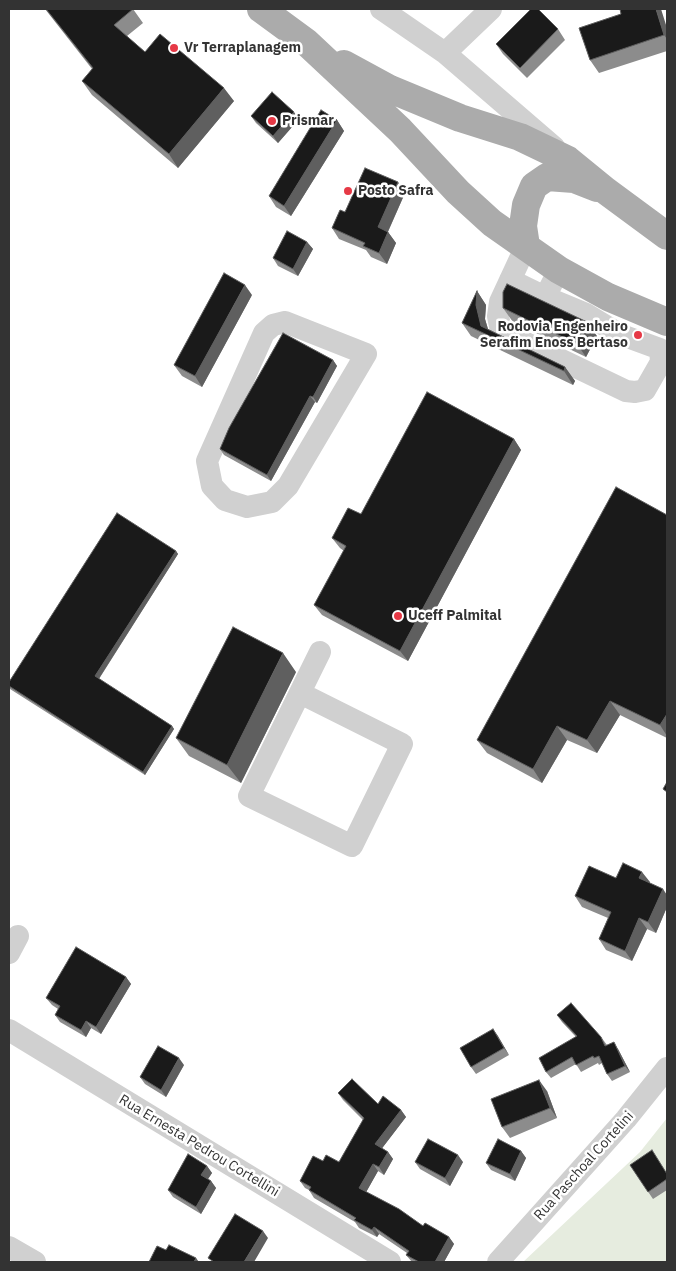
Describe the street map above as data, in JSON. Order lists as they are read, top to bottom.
{
  "streets": {
    "street": ["Rua Ernesta Pedrou Cortellini", "Rua Paschoal Cortelini"]
  },
  "places": [
    "Vr Terraplanagem",
    "Prismar",
    "Posto Safra",
    "Rodovia Engenheiro Serafim Enoss Bertaso",
    "Uceff Palmital"
  ]
}
